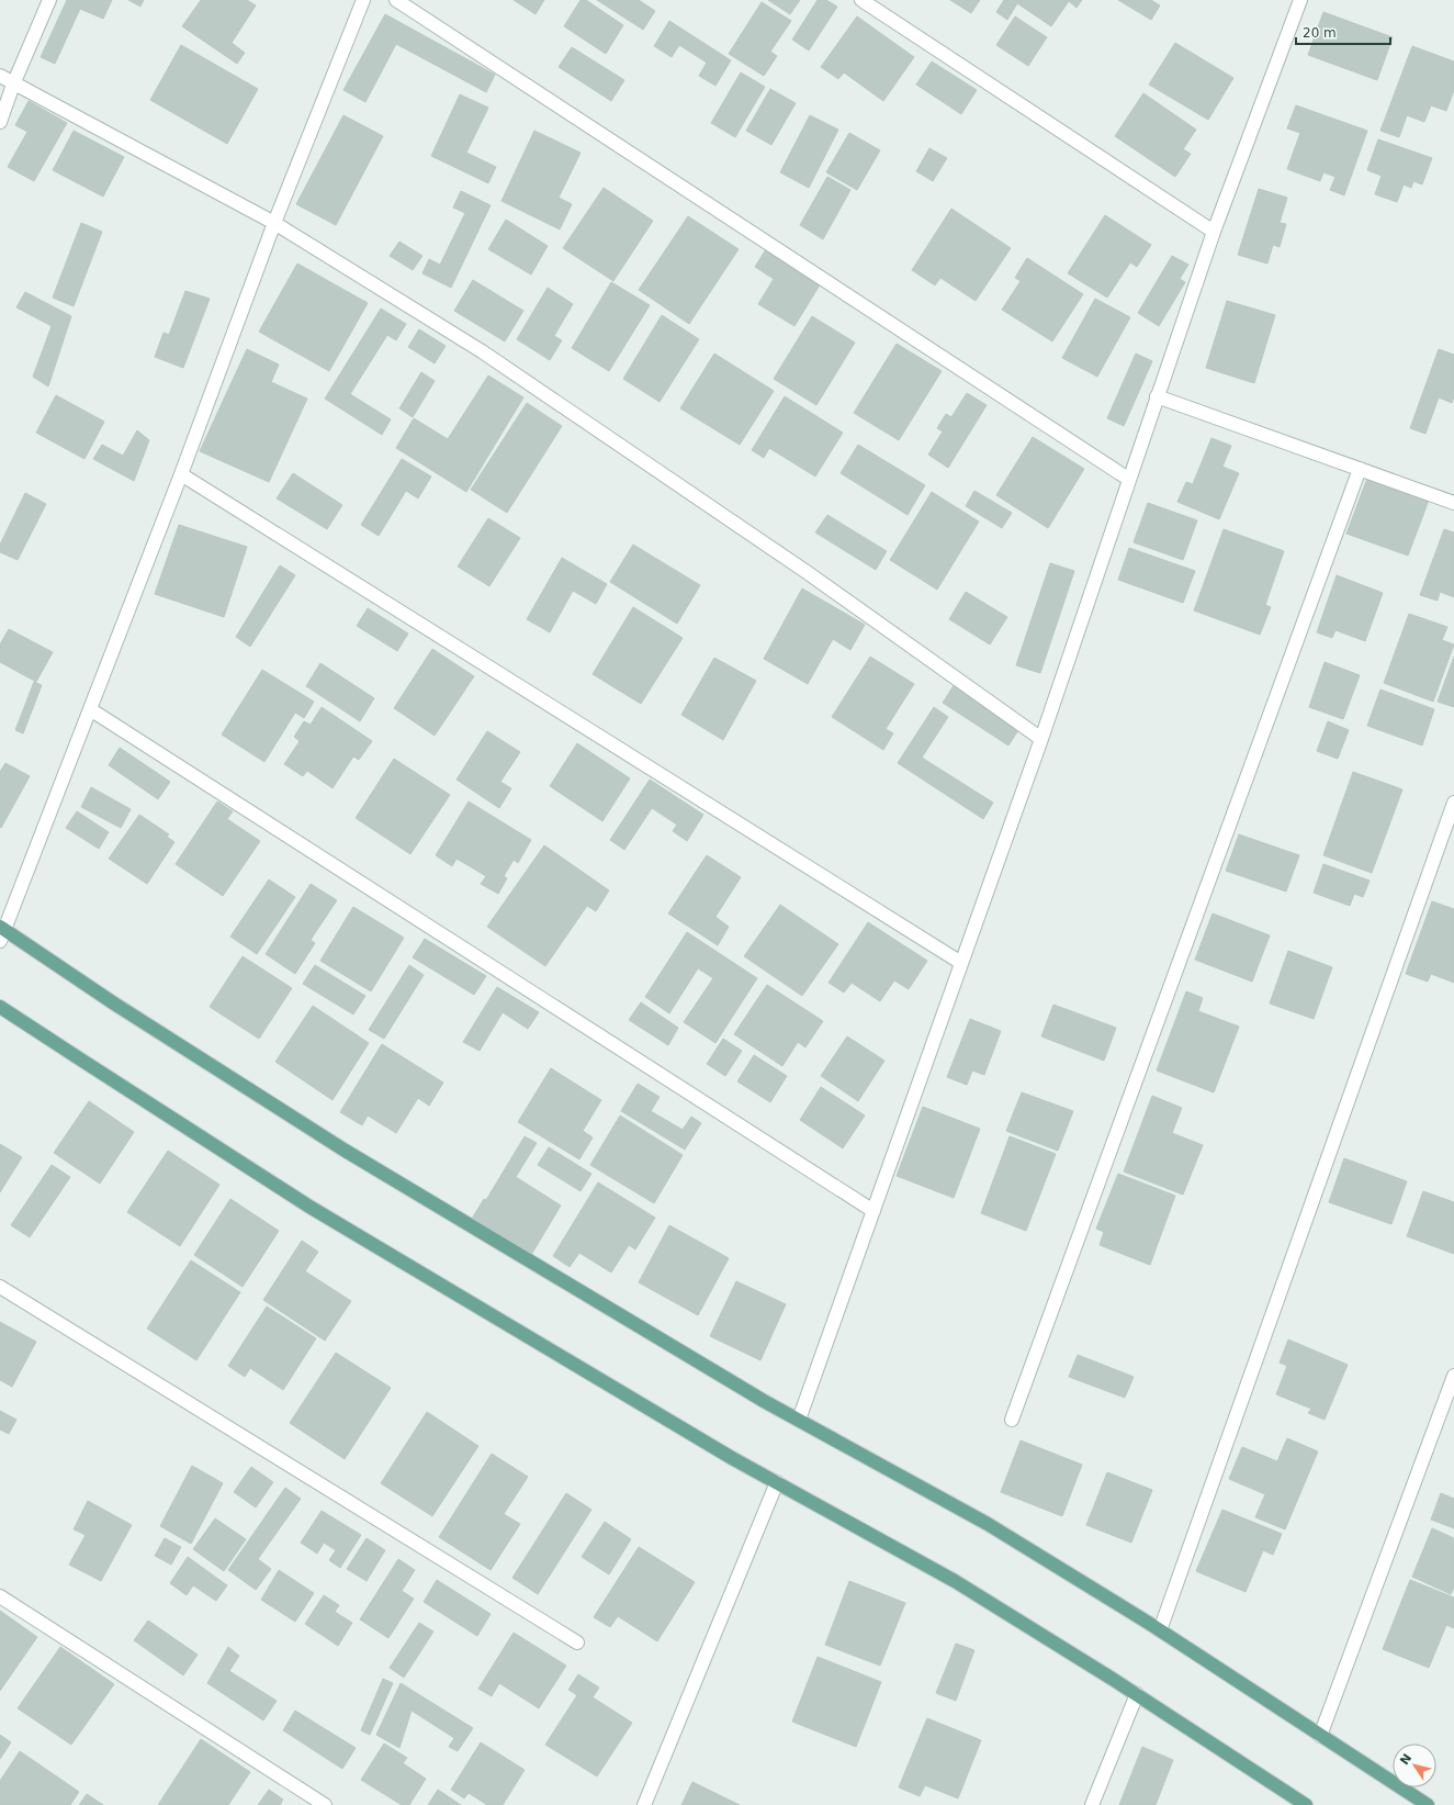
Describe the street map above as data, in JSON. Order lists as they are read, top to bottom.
{
  "scale_bar": "20 m",
  "north": "top left"
}
